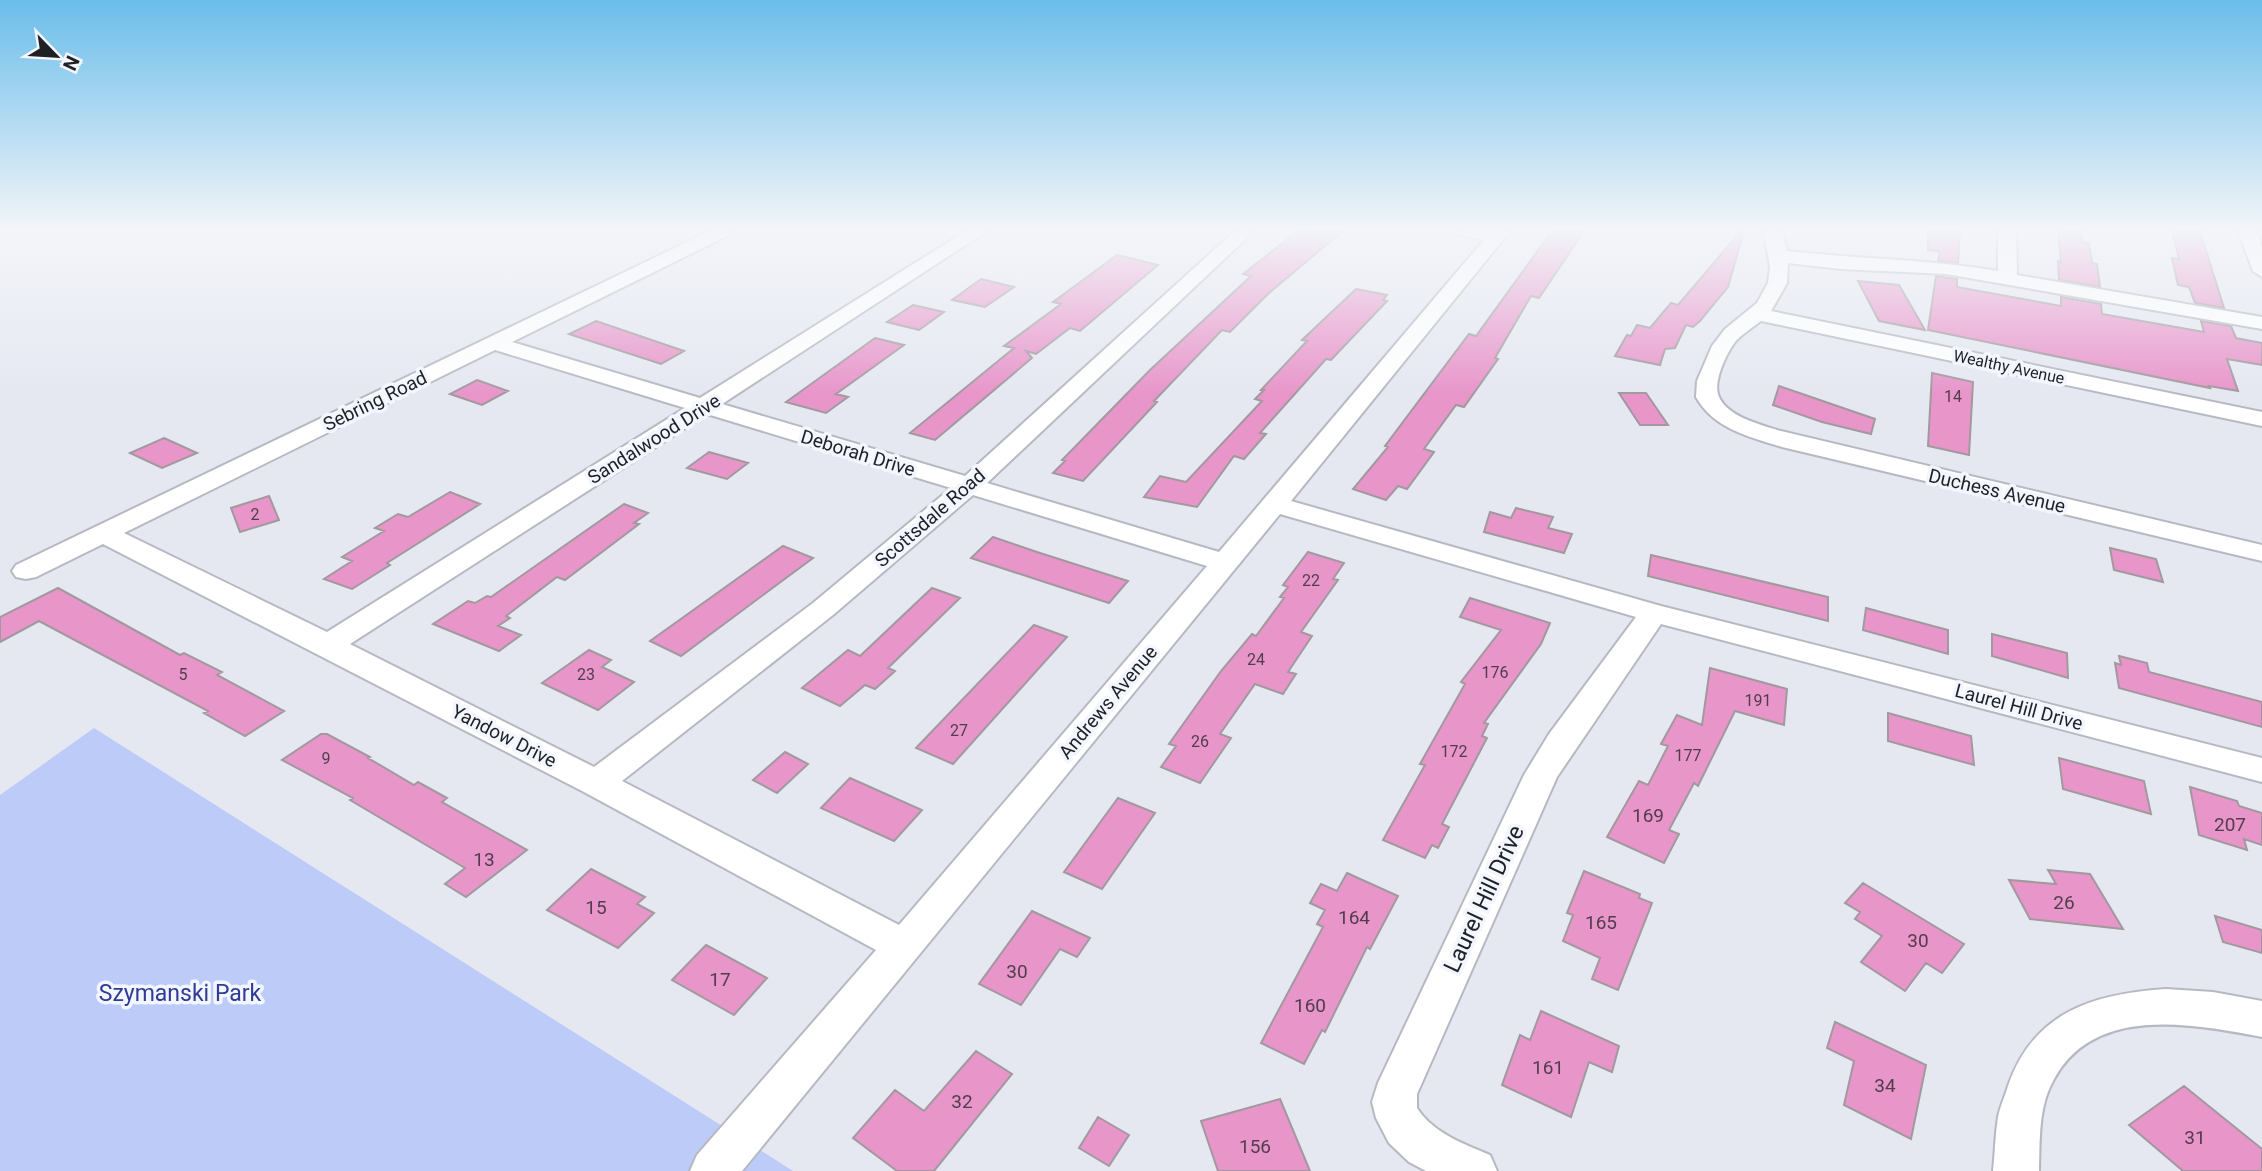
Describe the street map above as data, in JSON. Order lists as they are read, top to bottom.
{
  "streets": {
    "street": [
      "Wealthy Avenue",
      "Sebring Road",
      "Sandalwood Drive",
      "Deborah Drive",
      "Duchess Avenue",
      "Scottsdale Road",
      "Andrews Avenue",
      "Laurel Hill Drive",
      "Yandow Drive"
    ]
  },
  "crossings": [
    ["Wealthy Avenue", "Duchess Avenue"],
    ["Sebring Road", "Deborah Drive"],
    ["Sebring Road", "Yandow Drive"],
    ["Sandalwood Drive", "Deborah Drive"],
    ["Sandalwood Drive", "Yandow Drive"],
    ["Deborah Drive", "Scottsdale Road"],
    ["Deborah Drive", "Andrews Avenue"],
    ["Scottsdale Road", "Yandow Drive"],
    ["Andrews Avenue", "Laurel Hill Drive"],
    ["Andrews Avenue", "Yandow Drive"]
  ],
  "parks": ["Szymanski Park"],
  "house_numbers": [
    "14",
    "2",
    "22",
    "24",
    "176",
    "5",
    "23",
    "191",
    "27",
    "26",
    "172",
    "177",
    "9",
    "169",
    "207",
    "13",
    "26",
    "15",
    "164",
    "165",
    "30",
    "30",
    "17",
    "160",
    "161",
    "34",
    "32",
    "31",
    "156"
  ],
  "north": "bottom right"
}
